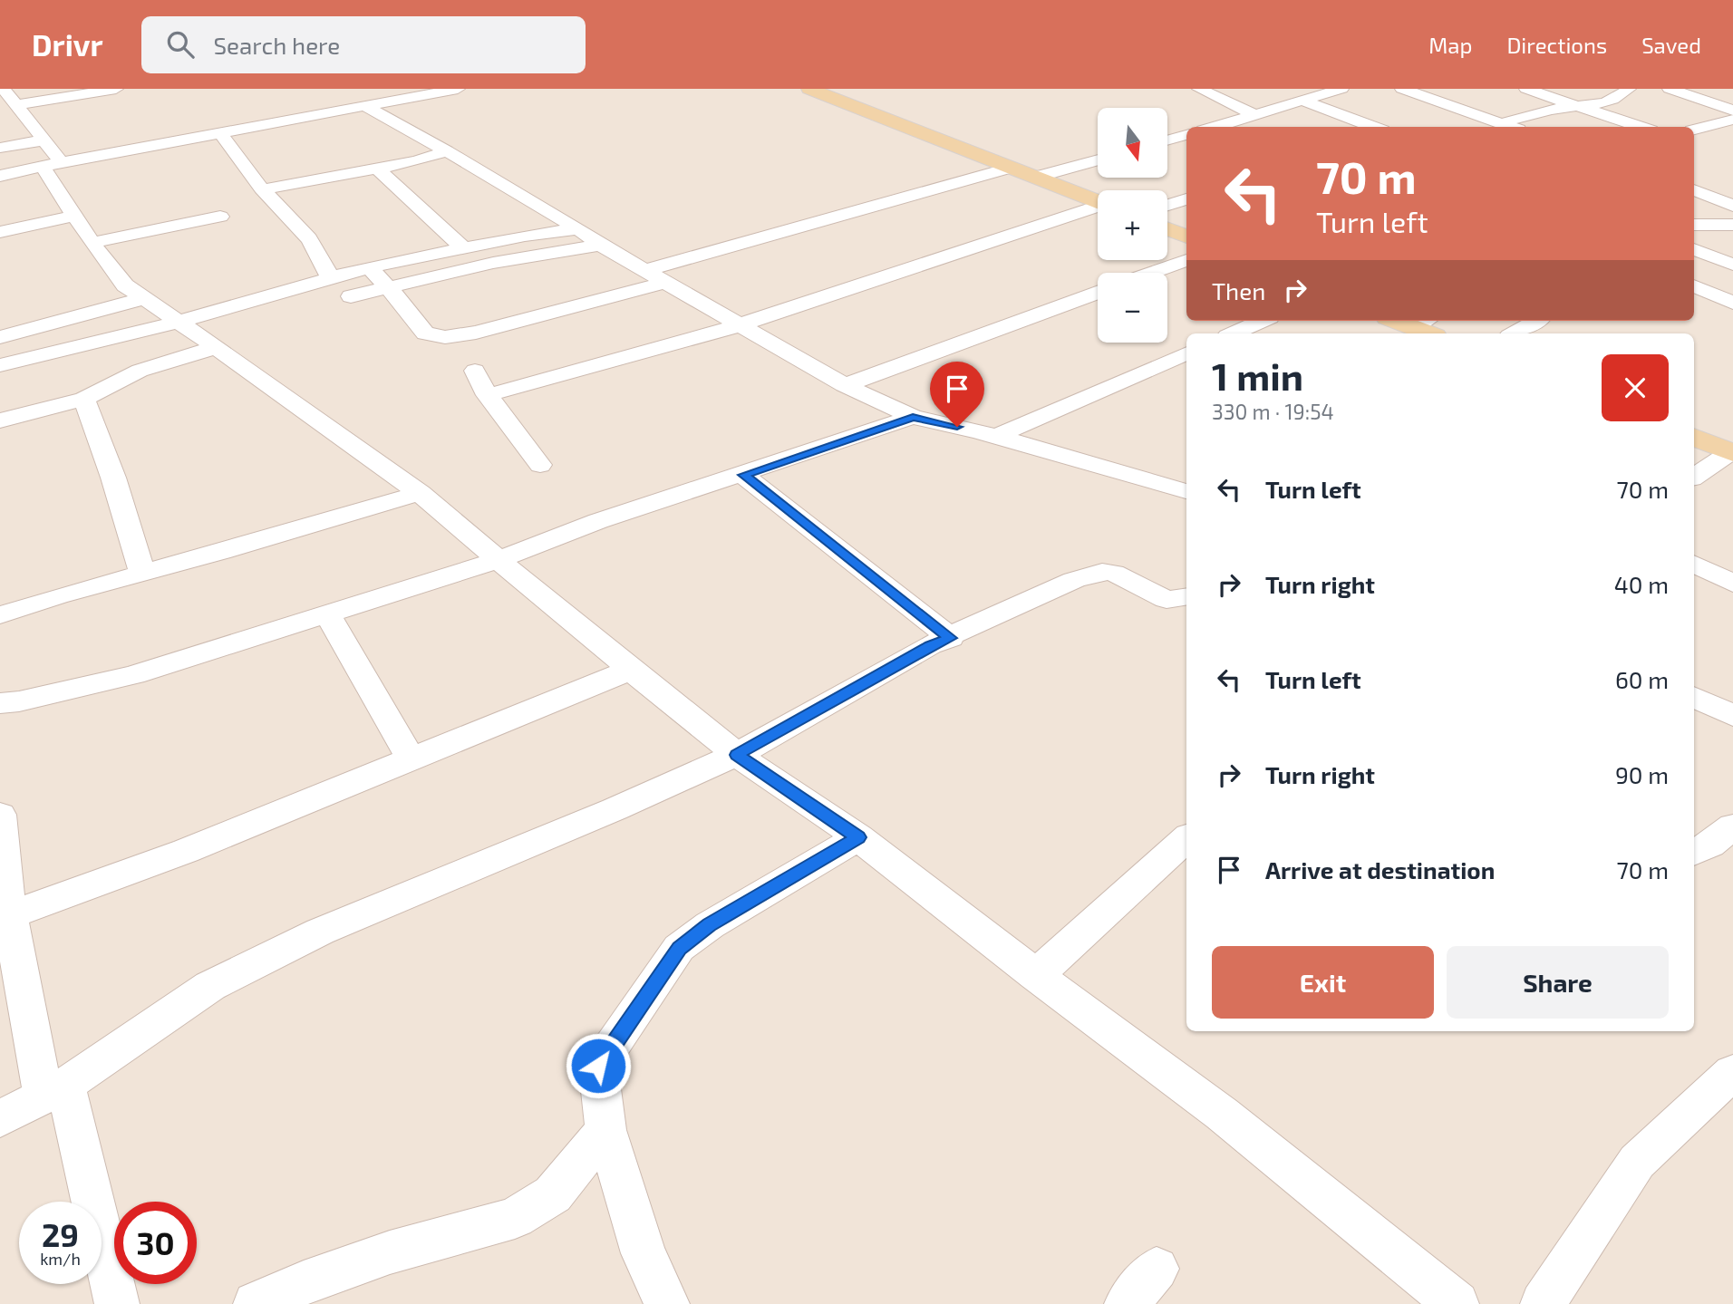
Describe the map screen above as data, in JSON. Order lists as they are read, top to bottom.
{
  "north": "bottom",
  "page": {
    "header": "Drivr",
    "search": "Search here",
    "nav": ["Map", "Directions", "Saved"],
    "map_buttons": ["+", "−"],
    "turn": ["70 m", "Turn left"],
    "then": "Then",
    "heading": ["1 min", "330 m · 19:54"],
    "list": [
      {
        "name": "Turn left",
        "value": "70 m"
      },
      {
        "name": "Turn right",
        "value": "40 m"
      },
      {
        "name": "Turn left",
        "value": "60 m"
      },
      {
        "name": "Turn right",
        "value": "90 m"
      },
      {
        "name": "Arrive at destination",
        "value": "70 m"
      }
    ],
    "buttons": ["Exit", "Share"],
    "speed": "29 km/h",
    "limit": "30"
  }
}
